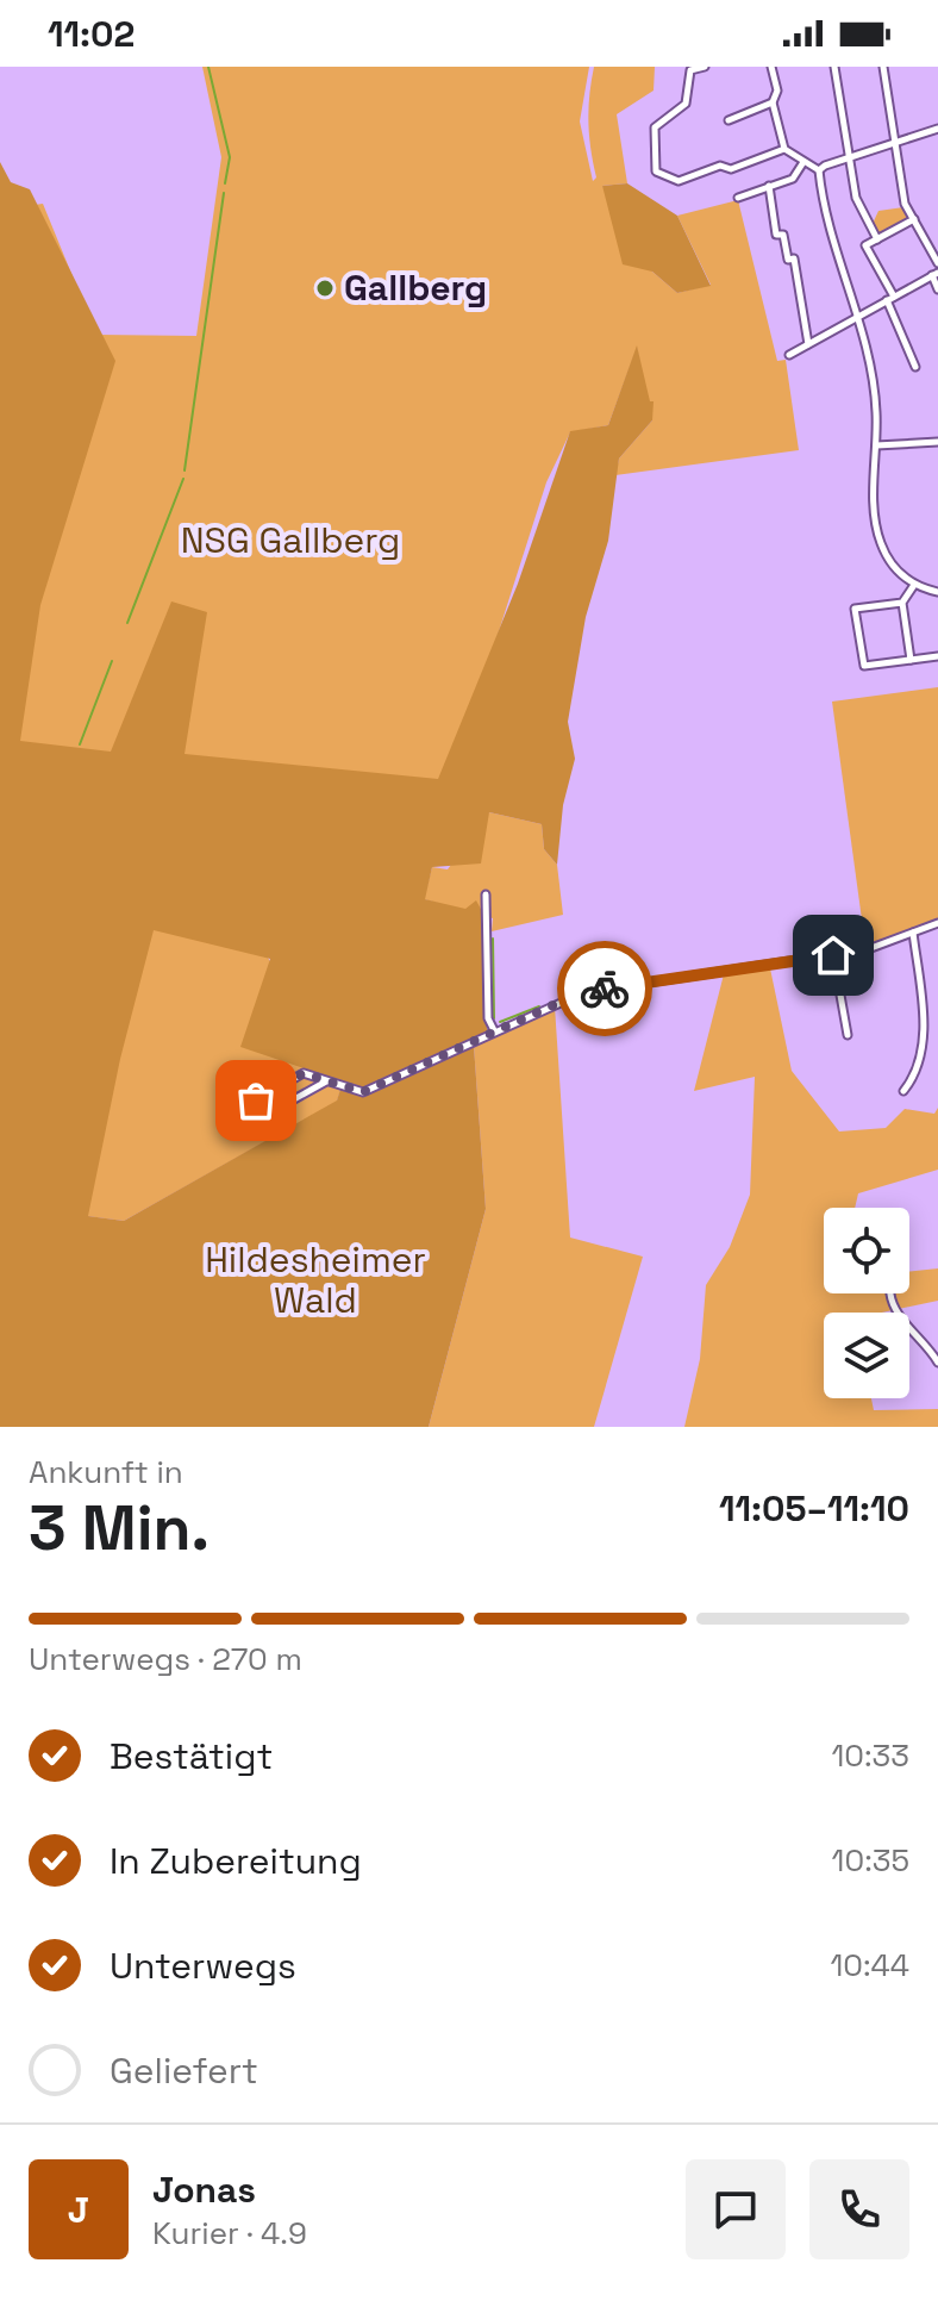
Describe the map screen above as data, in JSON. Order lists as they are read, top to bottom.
{
  "parks": ["NSG Gallberg", "Hildesheimer Wald"],
  "places": ["Gallberg"],
  "page": {
    "status": "11:02",
    "heading": ["3 Min.", "Ankunft in", "11:05–11:10"],
    "panel": ["Jonas", "Kurier · 4.9"],
    "bar": "Unterwegs · 270 m",
    "list": [
      ["Bestätigt", "10:33"],
      ["In Zubereitung", "10:35"],
      ["Unterwegs", "10:44"],
      "Geliefert"
    ],
    "round": "J"
  }
}
